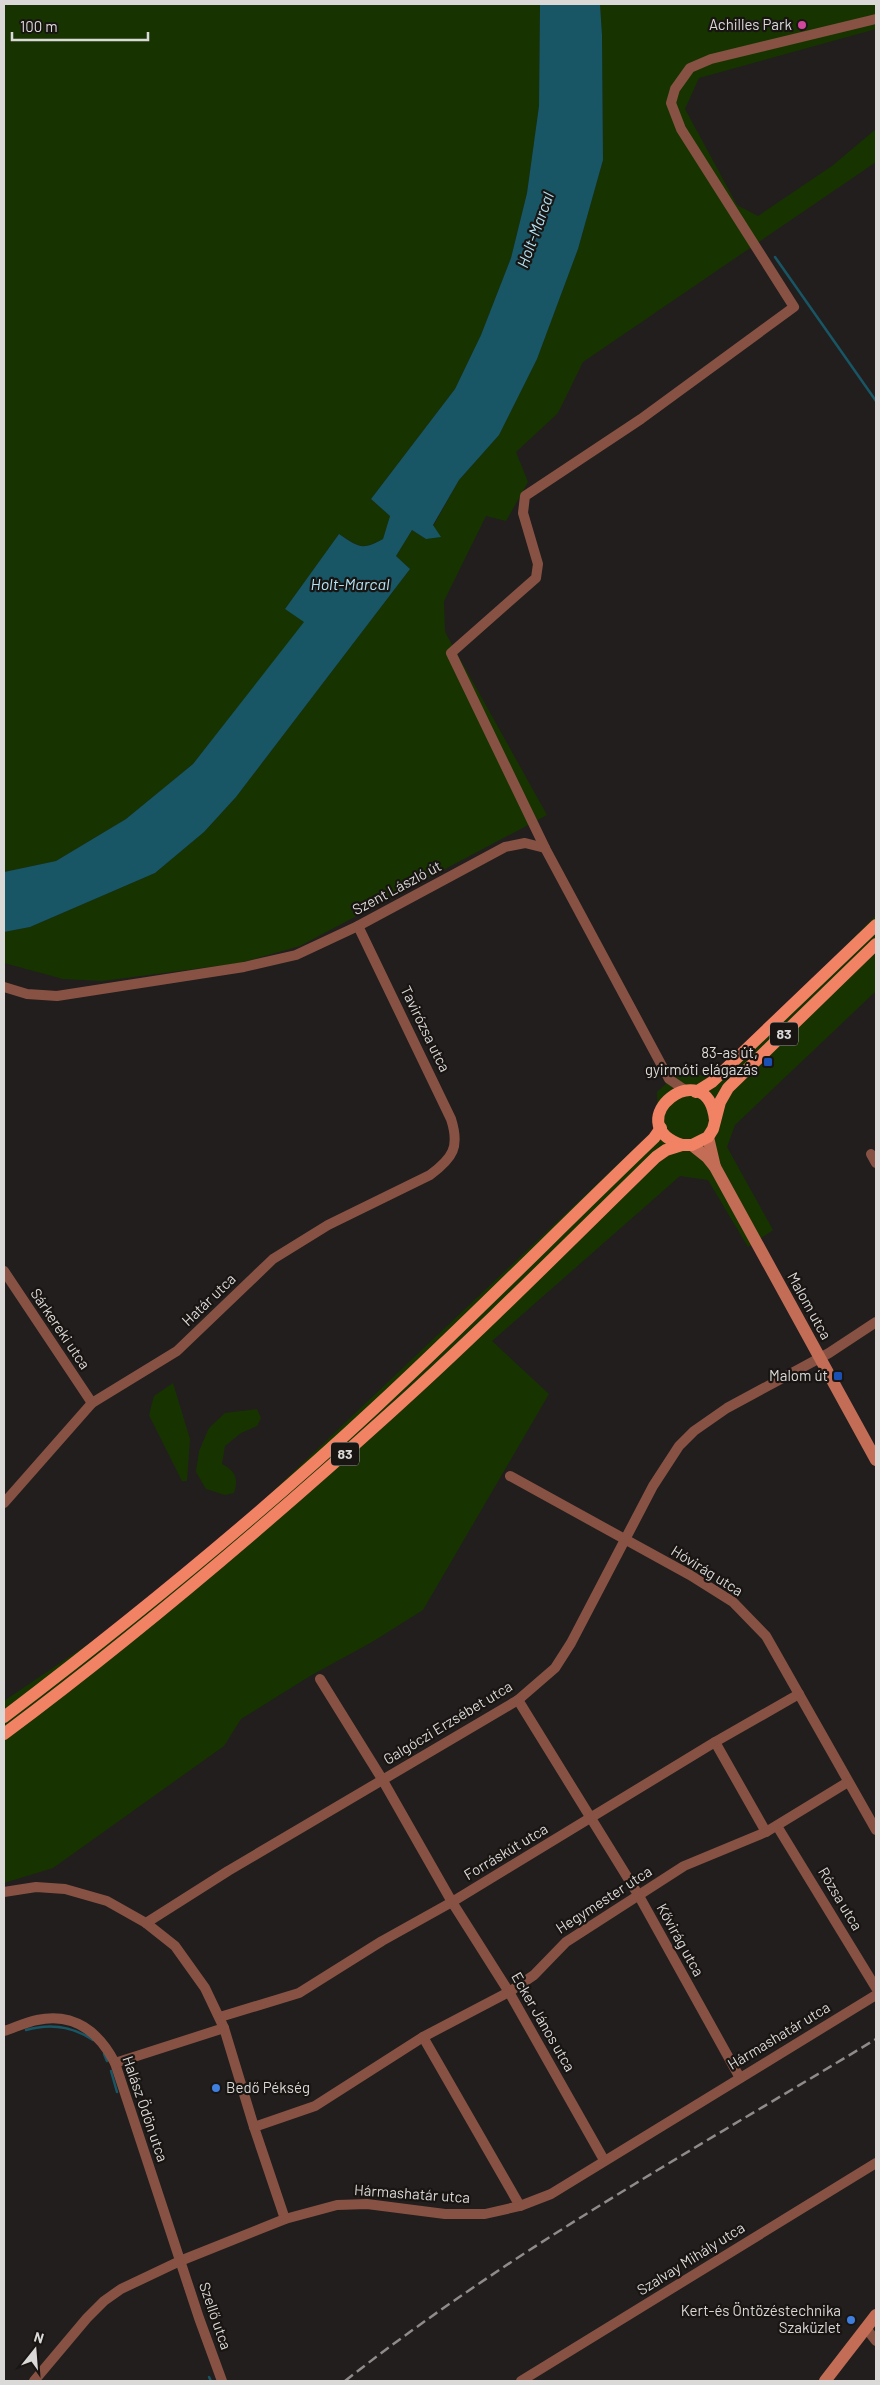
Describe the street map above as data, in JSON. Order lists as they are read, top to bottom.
{
  "streets": {
    "main road": ["83", "Malom utca"],
    "street": [
      "Szent László út",
      "Tavirózsa utca",
      "Határ utca",
      "Sárkereki utca",
      "Hóvirág utca",
      "Galgóczi Erzsébet utca",
      "Forráskút utca",
      "Rózsa utca",
      "Hegymester utca",
      "Kővirág utca",
      "Ecker János utca",
      "Hármashatár utca",
      "Halász Ödön utca",
      "Szalvay Mihály utca",
      "Szellő utca"
    ]
  },
  "crossings": [
    ["Szent László út", "Tavirózsa utca"],
    ["Tavirózsa utca", "Határ utca"],
    ["Határ utca", "Sárkereki utca"],
    ["Malom utca", "Galgóczi Erzsébet utca"],
    ["Hóvirág utca", "Galgóczi Erzsébet utca"],
    ["Hóvirág utca", "Forráskút utca"],
    ["Hóvirág utca", "Hegymester utca"],
    ["Galgóczi Erzsébet utca", "Kővirág utca"],
    ["Galgóczi Erzsébet utca", "Ecker János utca"],
    ["Forráskút utca", "Kővirág utca"],
    ["Forráskút utca", "Ecker János utca"],
    ["Rózsa utca", "Hegymester utca"],
    ["Hegymester utca", "Kővirág utca"],
    ["Hegymester utca", "Ecker János utca"],
    ["Kővirág utca", "Hármashatár utca"],
    ["Ecker János utca", "Hármashatár utca"],
    ["Hármashatár utca", "Halász Ödön utca"],
    ["Hármashatár utca", "Szellő utca"],
    ["Halász Ödön utca", "Szellő utca"]
  ],
  "water": ["Holt-Marcal"],
  "places": {
    "other": ["Achilles Park", "Bedő Pékség", "Kert-és Öntözéstechnika Szaküzlet"],
    "transit": ["83-as út, gyirmóti elágazás", "Malom út"]
  },
  "scale_bar": "100 m",
  "north": "top"
}
